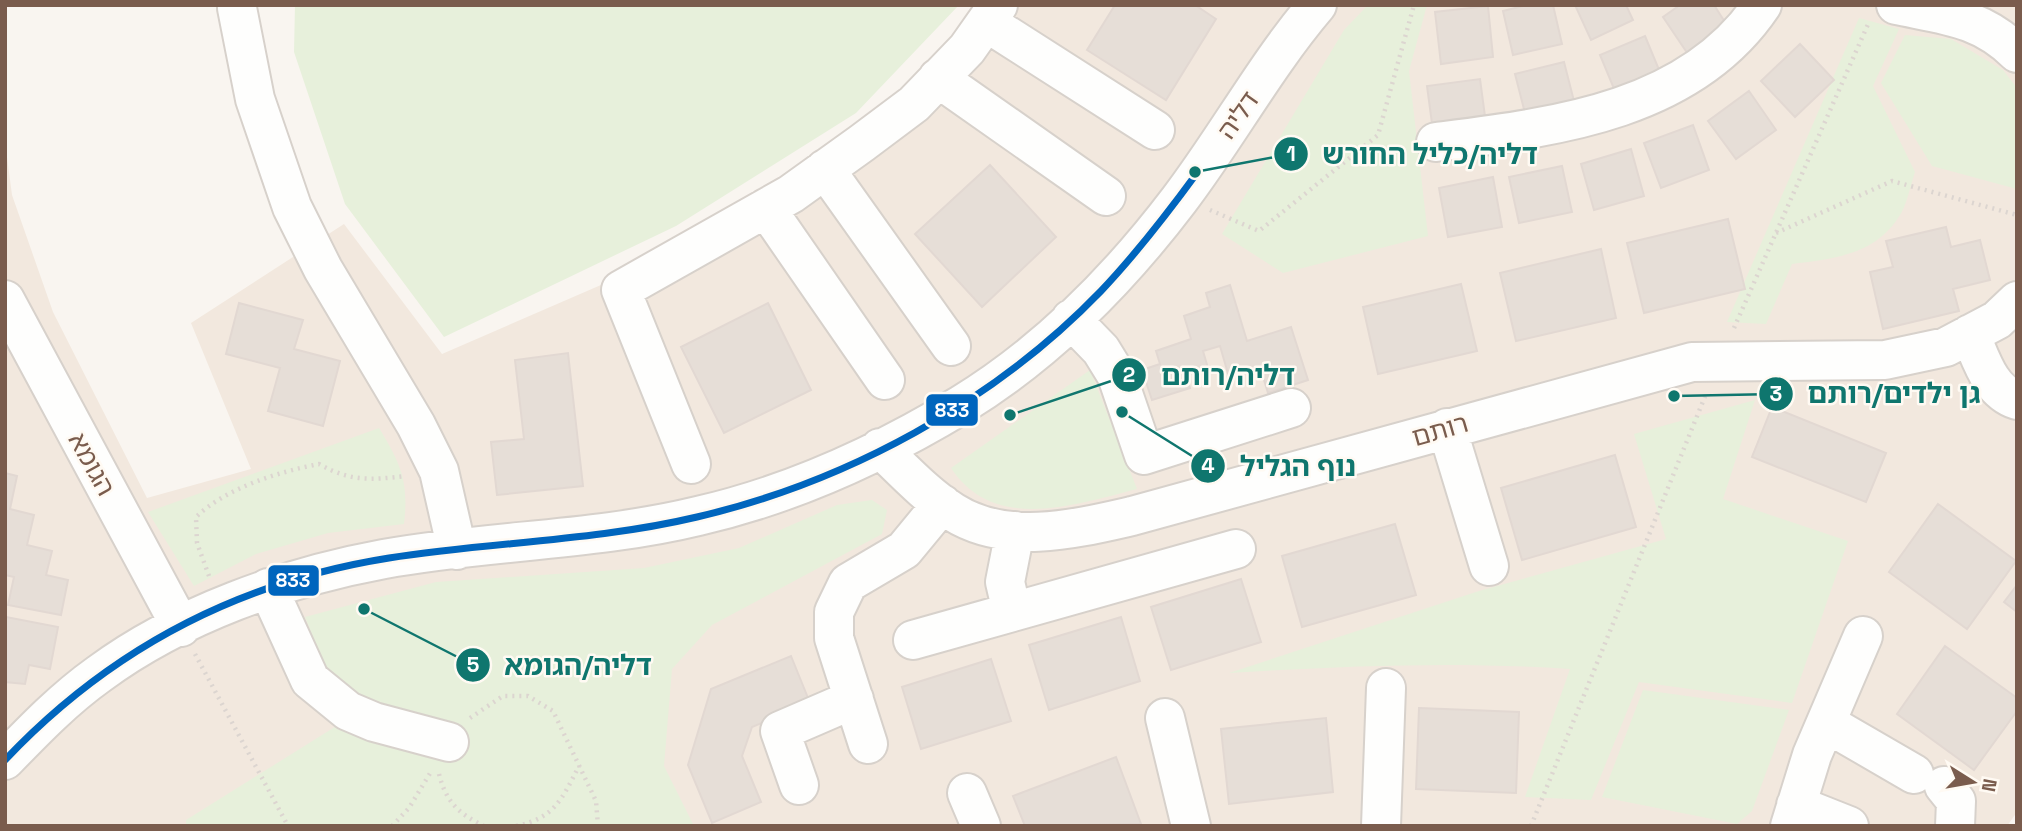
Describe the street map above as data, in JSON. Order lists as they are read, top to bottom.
{
  "streets": {
    "street": ["דליה", "רותם", "הגומא"]
  },
  "crossings": [
    ["דליה", "רותם"],
    ["דליה", "הגומא"]
  ],
  "places": [
    "דליה/כליל החורש",
    "גן ילדים/רותם",
    "נוף הגליל",
    "דליה/רותם",
    "דליה/הגומא"
  ],
  "lines": ["transit line 833"],
  "north": "right"
}
